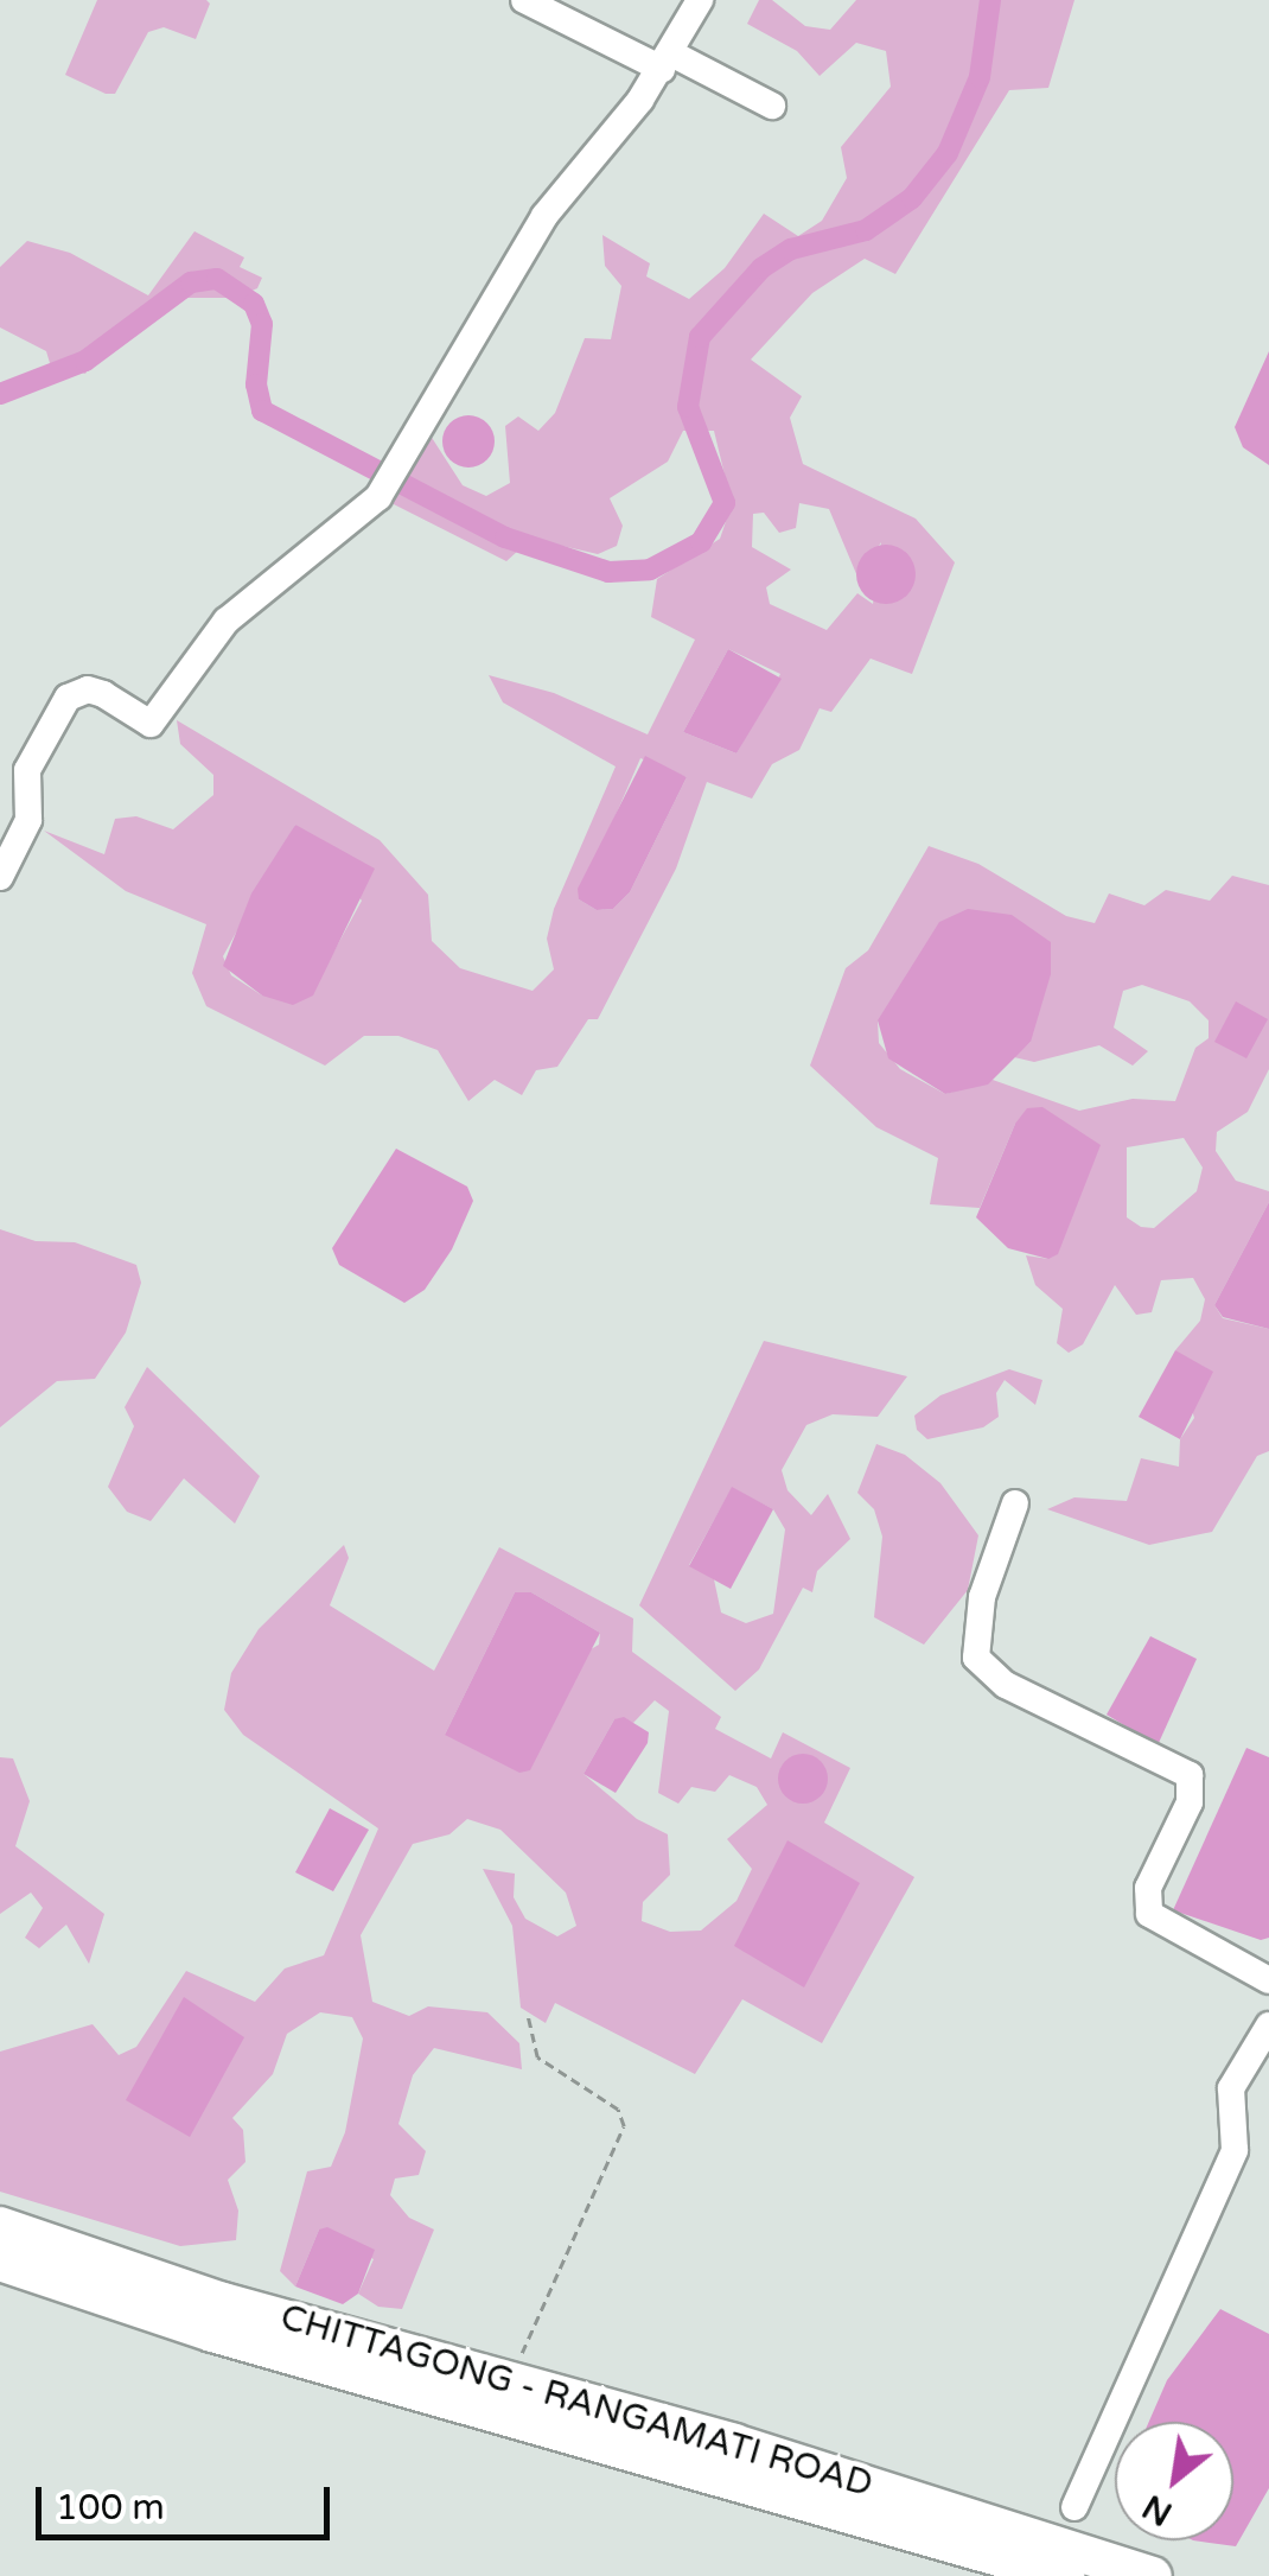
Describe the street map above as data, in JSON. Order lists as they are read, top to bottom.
{
  "streets": {
    "highway": ["CHITTAGONG - RANGAMATI ROAD"]
  },
  "scale_bar": "100 m",
  "north": "bottom left"
}
